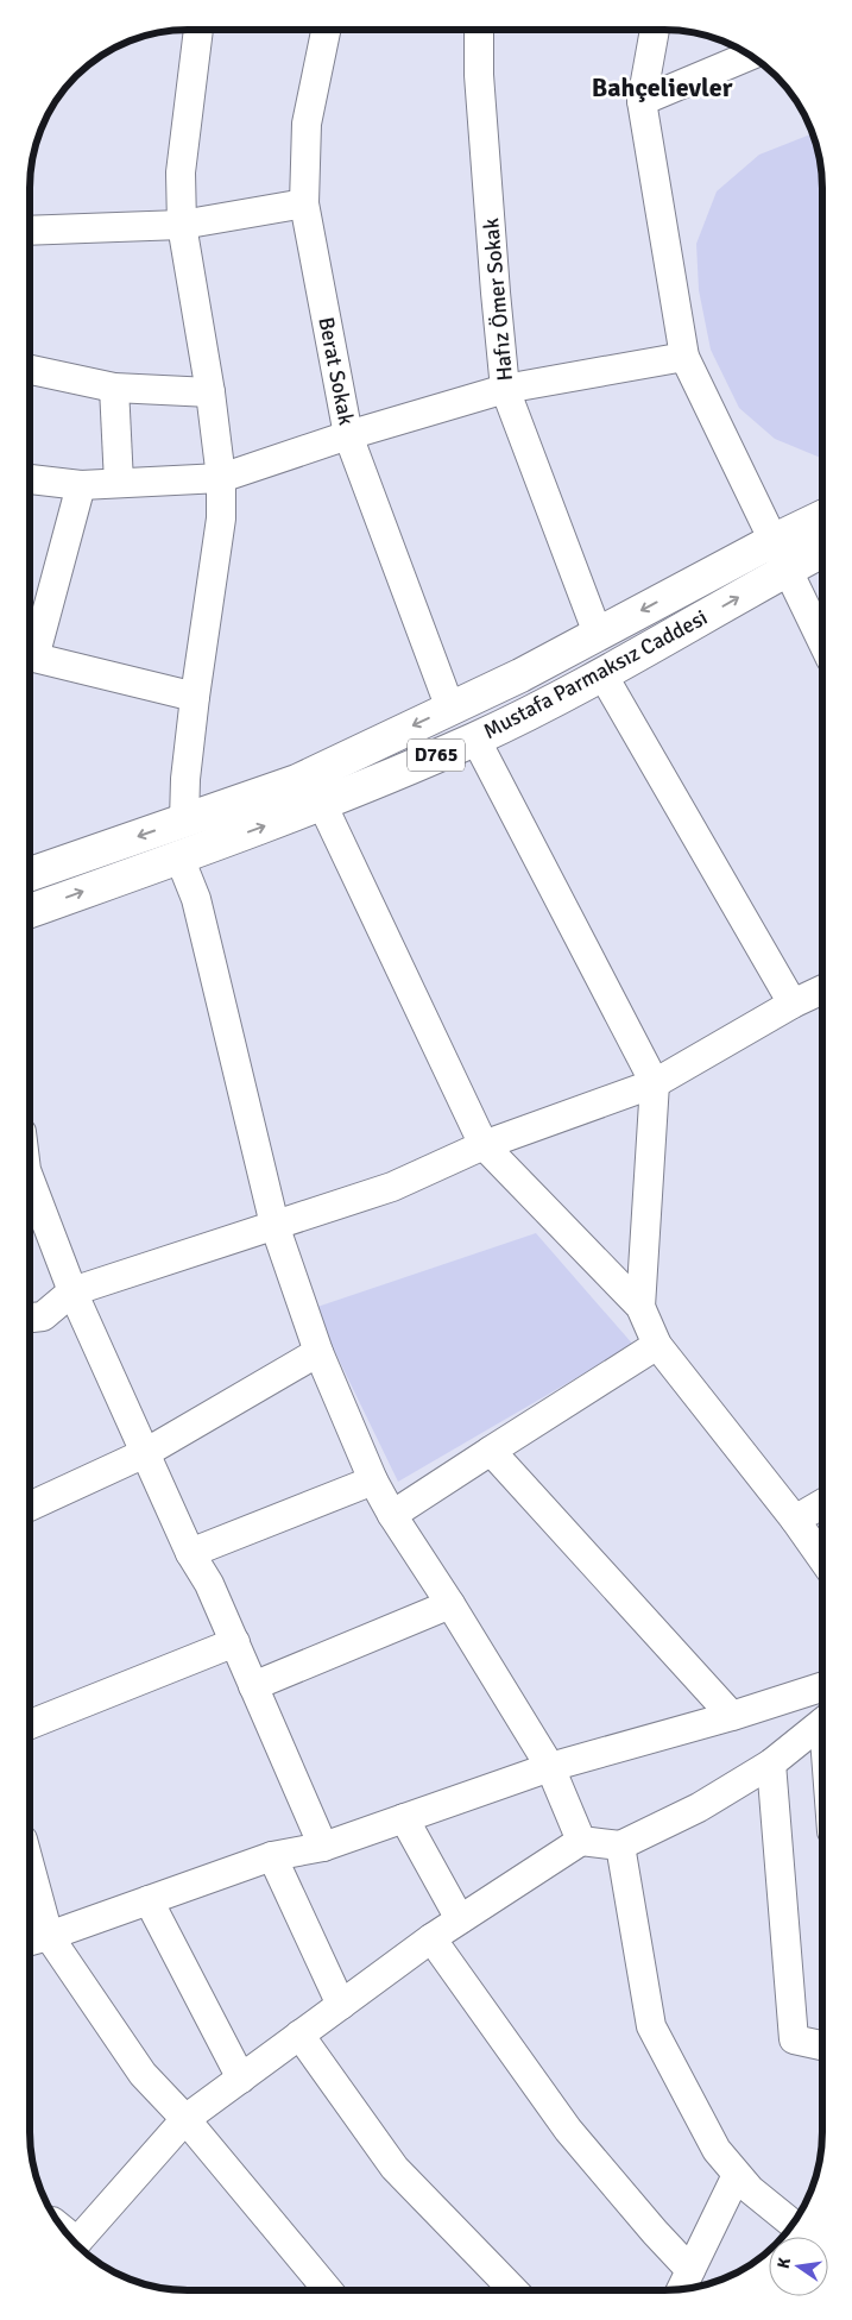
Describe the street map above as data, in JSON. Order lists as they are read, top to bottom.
{
  "streets": {
    "main road": ["Mustafa Parmaksız Caddesi", "D765"],
    "street": ["Hafız Ömer Sokak", "Berat Sokak"]
  },
  "crossings": [
    ["Hafız Ömer Sokak", "Mustafa Parmaksız Caddesi"],
    ["Berat Sokak", "Mustafa Parmaksız Caddesi"]
  ],
  "districts": ["Bahçelievler"],
  "north": "left"
}
